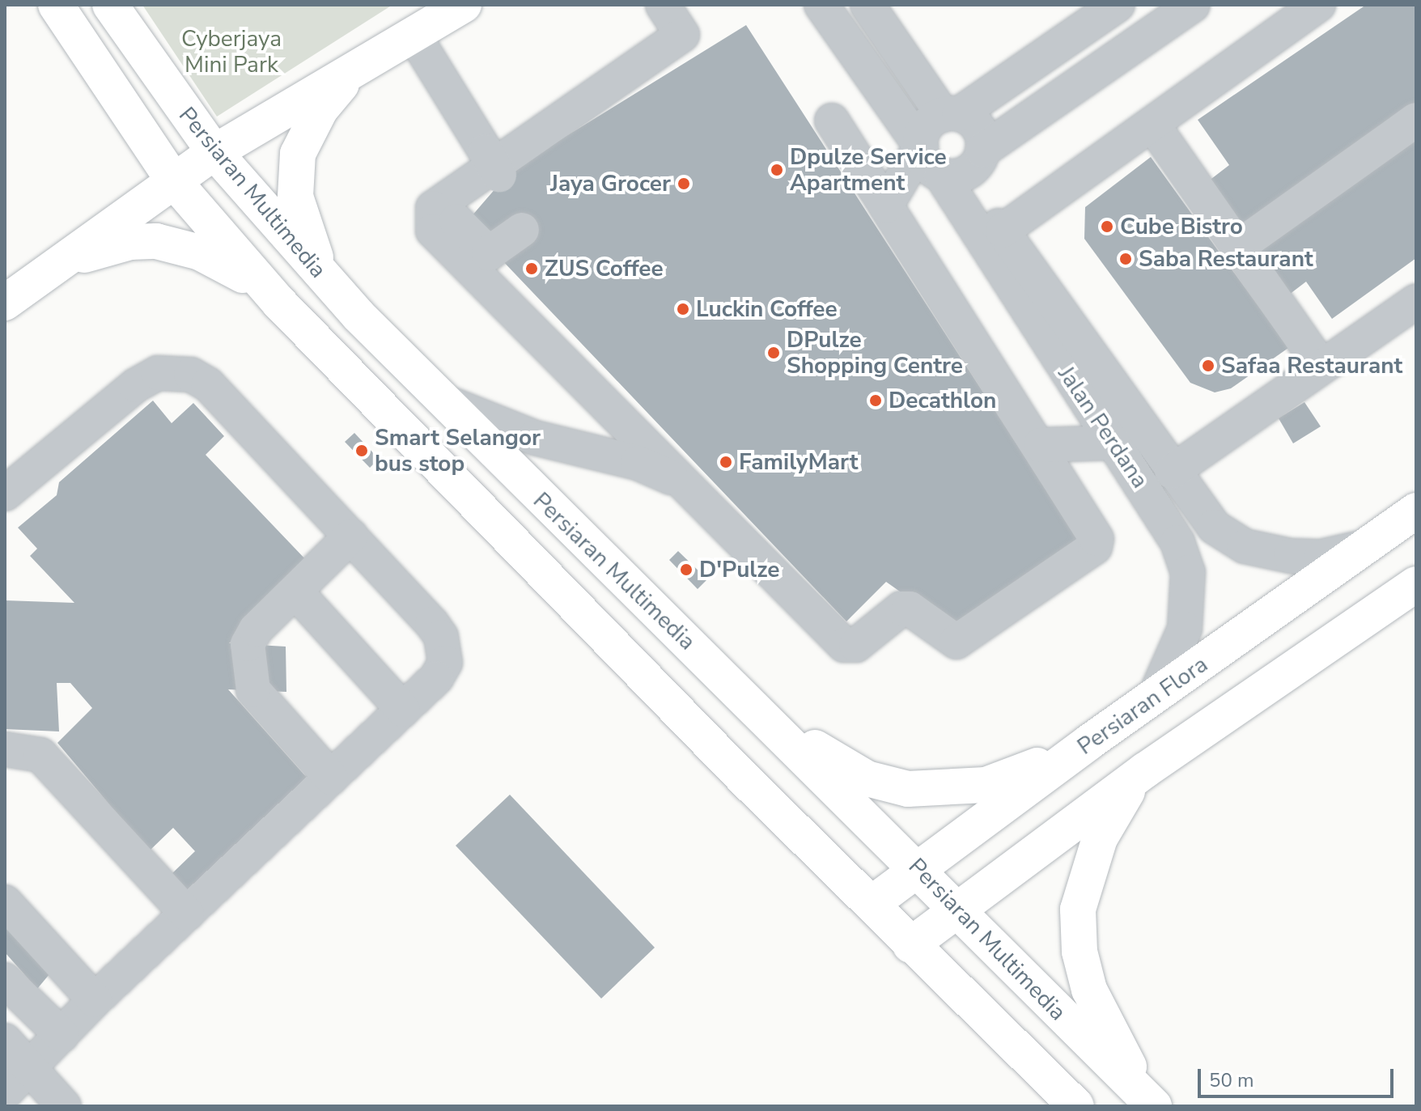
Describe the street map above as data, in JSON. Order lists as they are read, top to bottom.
{
  "streets": {
    "main road": ["Persiaran Multimedia", "Persiaran Flora"],
    "street": ["Jalan Perdana"]
  },
  "crossings": [
    ["Persiaran Multimedia", "Persiaran Flora"],
    ["Jalan Perdana", "Persiaran Flora"]
  ],
  "parks": ["Cyberjaya Mini Park"],
  "places": [
    "Dpulze Service Apartment",
    "Jaya Grocer",
    "Cube Bistro",
    "Saba Restaurant",
    "ZUS Coffee",
    "Luckin Coffee",
    "DPulze Shopping Centre",
    "Safaa Restaurant",
    "Decathlon",
    "Smart Selangor bus stop",
    "FamilyMart",
    "D'Pulze"
  ],
  "scale_bar": "50 m"
}
